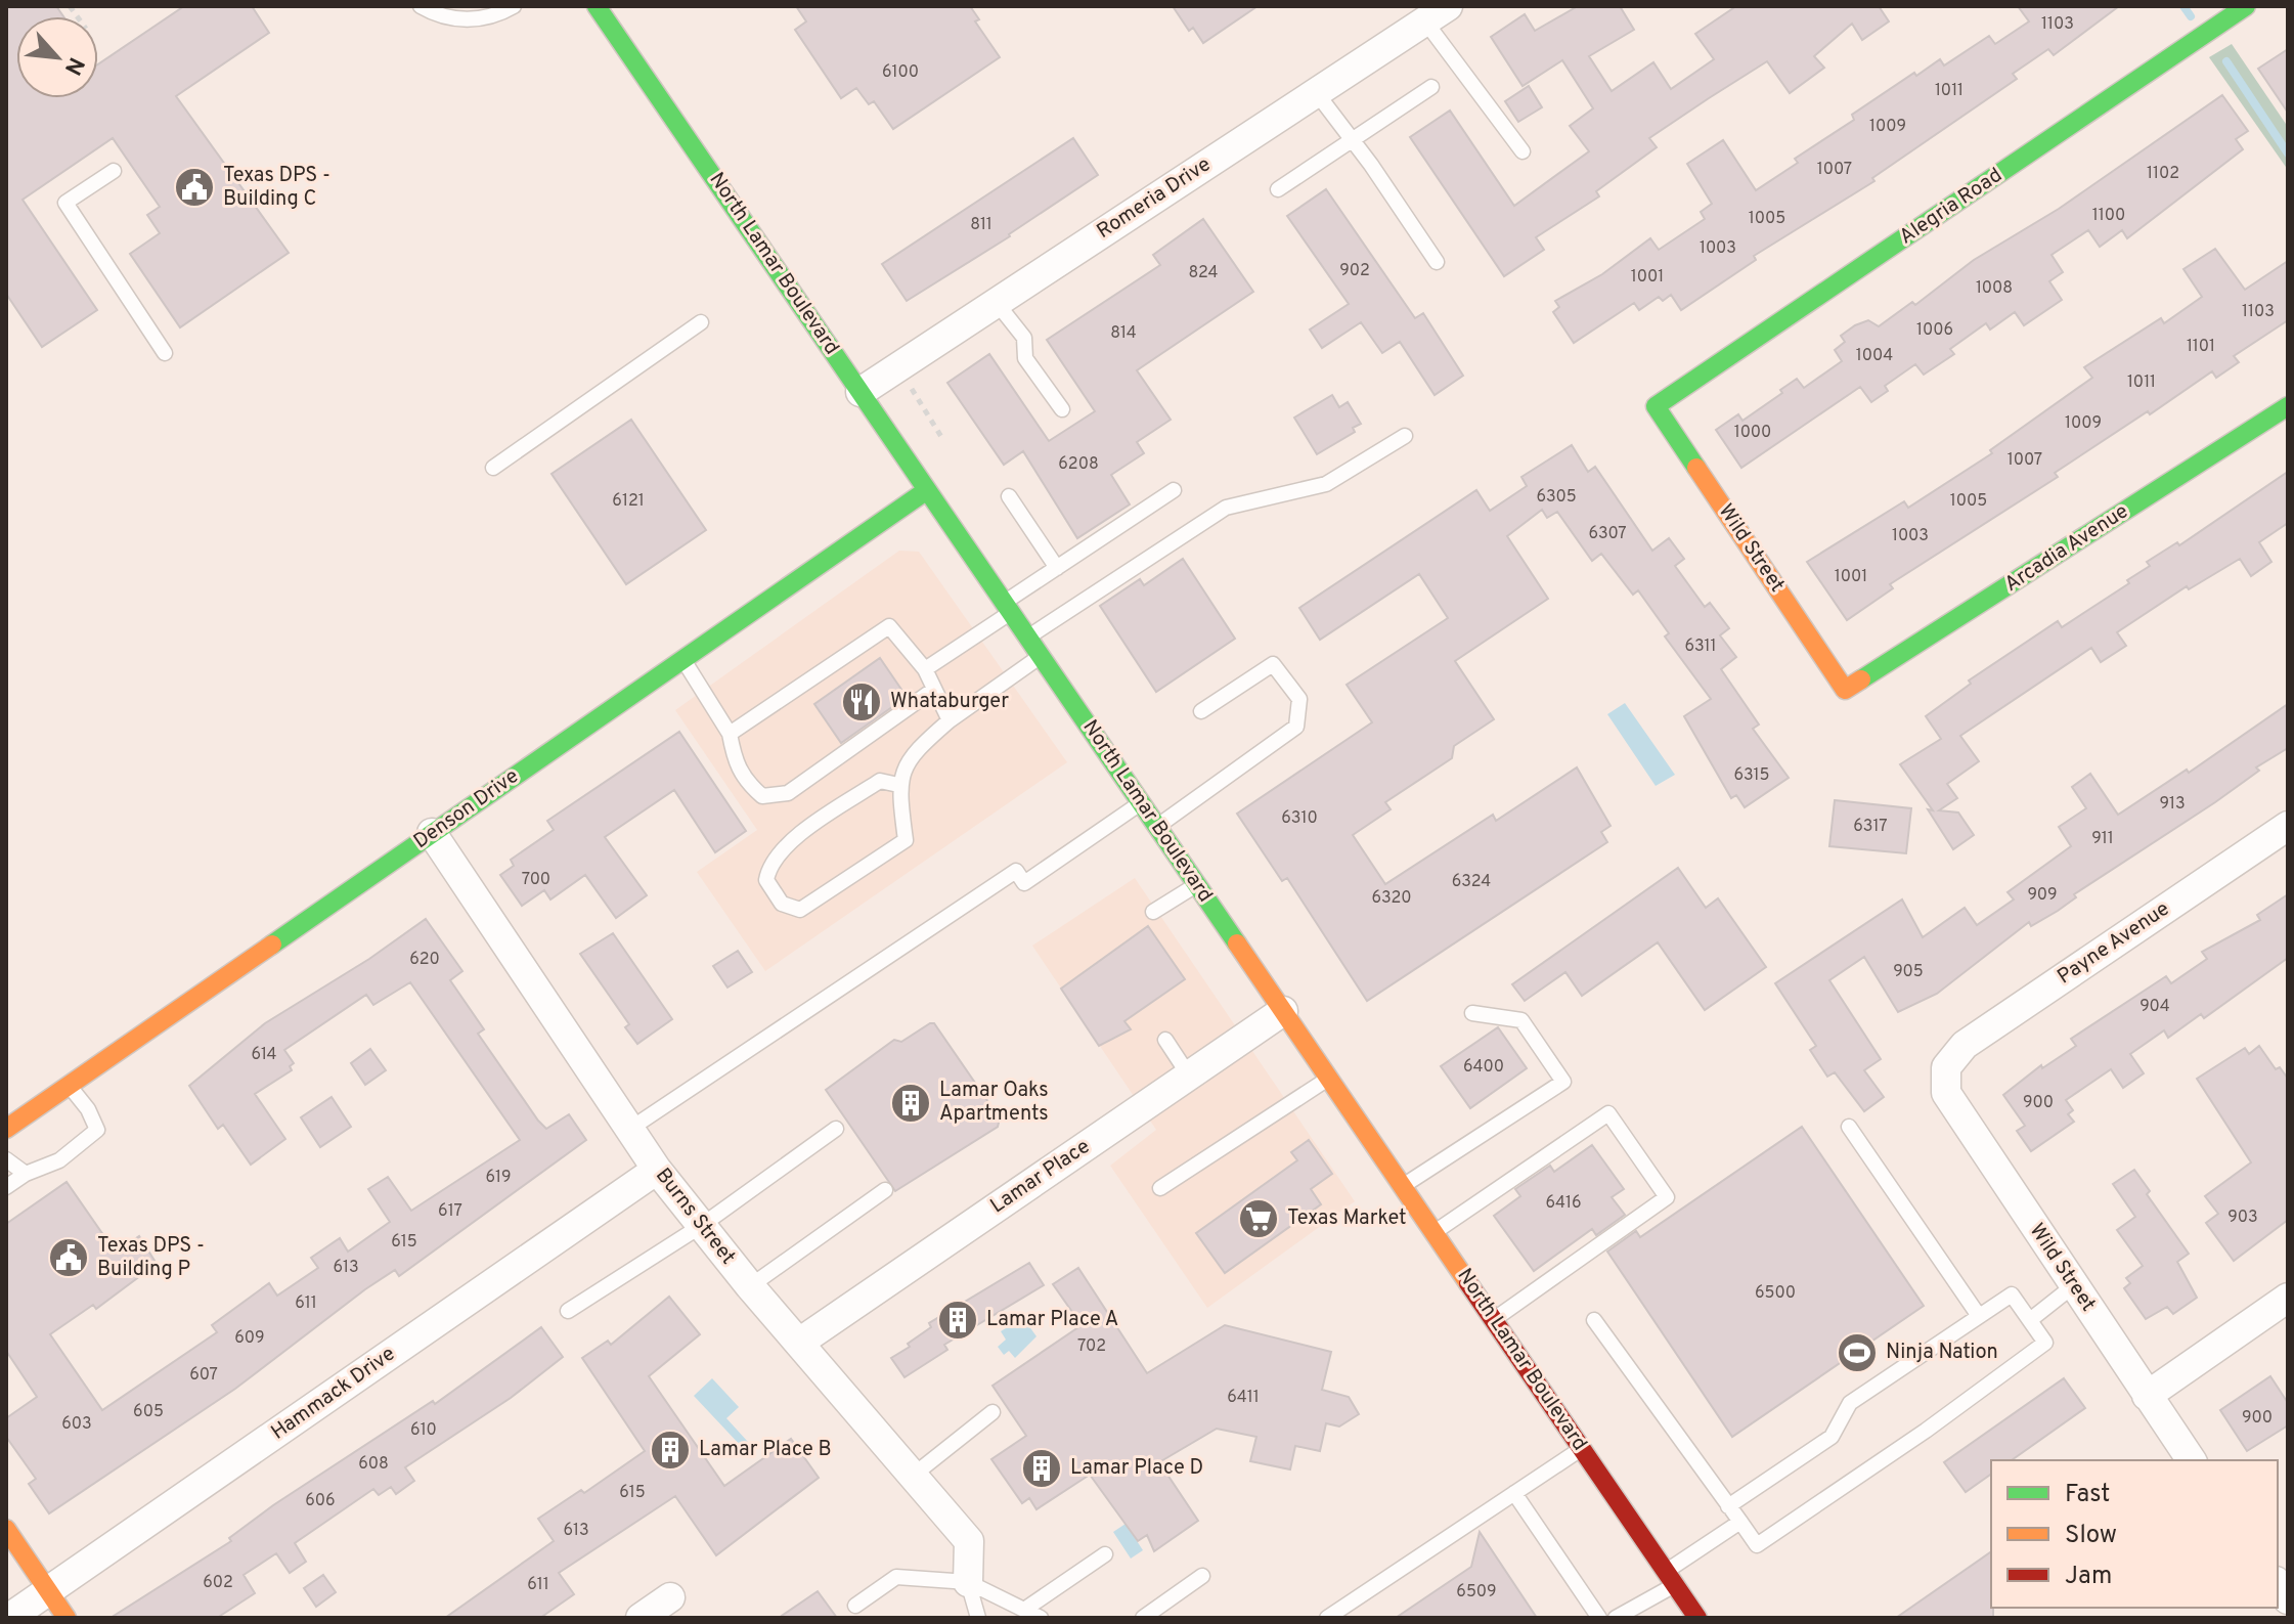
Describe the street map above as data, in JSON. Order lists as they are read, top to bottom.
{
  "streets": {
    "street": [
      "Romeria Drive",
      "Alegria Road",
      "North Lamar Boulevard",
      "Wild Street",
      "Arcadia Avenue",
      "Denson Drive",
      "Payne Avenue",
      "Lamar Place",
      "Burns Street",
      "Hammack Drive"
    ]
  },
  "crossings": [
    ["Romeria Drive", "North Lamar Boulevard"],
    ["Alegria Road", "Wild Street"],
    ["North Lamar Boulevard", "Denson Drive"],
    ["North Lamar Boulevard", "Lamar Place"],
    ["Wild Street", "Arcadia Avenue"],
    ["Wild Street", "Payne Avenue"],
    ["Denson Drive", "Burns Street"],
    ["Lamar Place", "Burns Street"],
    ["Burns Street", "Hammack Drive"]
  ],
  "places": {
    "public building": ["Texas DPS - Building C", "Texas DPS - Building P"],
    "restaurant": ["Whataburger"],
    "building": [
      "Lamar Oaks Apartments",
      "Lamar Place A",
      "Lamar Place B",
      "Lamar Place D"
    ],
    "supermarket": ["Texas Market"],
    "sports": ["Ninja Nation"]
  },
  "house_numbers": [
    "1103",
    "6100",
    "1011",
    "1009",
    "1007",
    "1102",
    "1100",
    "1005",
    "811",
    "1003",
    "902",
    "824",
    "1001",
    "1008",
    "1103",
    "1006",
    "814",
    "1101",
    "1004",
    "1011",
    "1009",
    "1000",
    "1007",
    "6208",
    "6305",
    "6121",
    "1005",
    "6307",
    "1003",
    "1001",
    "6311",
    "6315",
    "913",
    "6310",
    "6317",
    "911",
    "700",
    "6324",
    "909",
    "6320",
    "620",
    "905",
    "904",
    "614",
    "6400",
    "900",
    "619",
    "6416",
    "617",
    "903",
    "615",
    "613",
    "6500",
    "611",
    "609",
    "702",
    "607",
    "6411",
    "605",
    "900",
    "603",
    "610",
    "608",
    "615",
    "606",
    "613",
    "602",
    "611",
    "6509"
  ],
  "legend": ["Fast", "Slow", "Jam"],
  "north": "bottom right"
}
